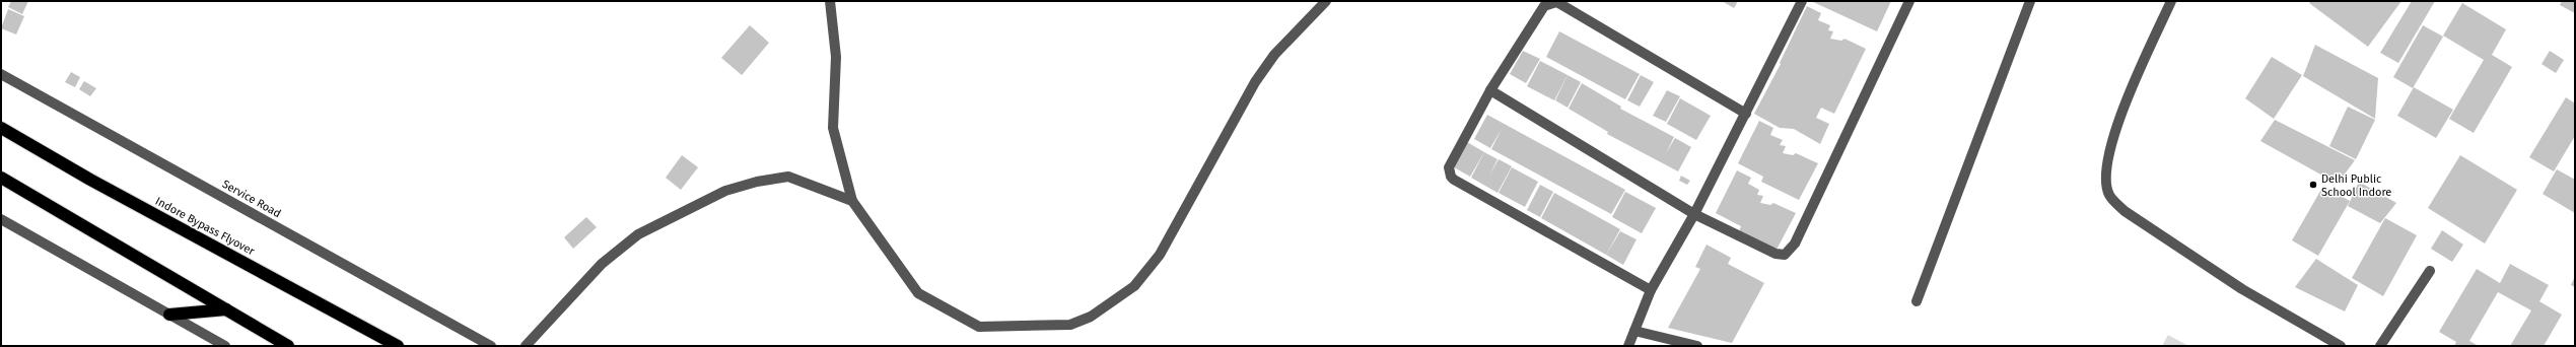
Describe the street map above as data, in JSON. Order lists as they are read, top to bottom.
{
  "streets": {
    "highway": ["Indore Bypass Flyover"],
    "street": ["Service Road"]
  },
  "places": ["Delhi Public School Indore"]
}
